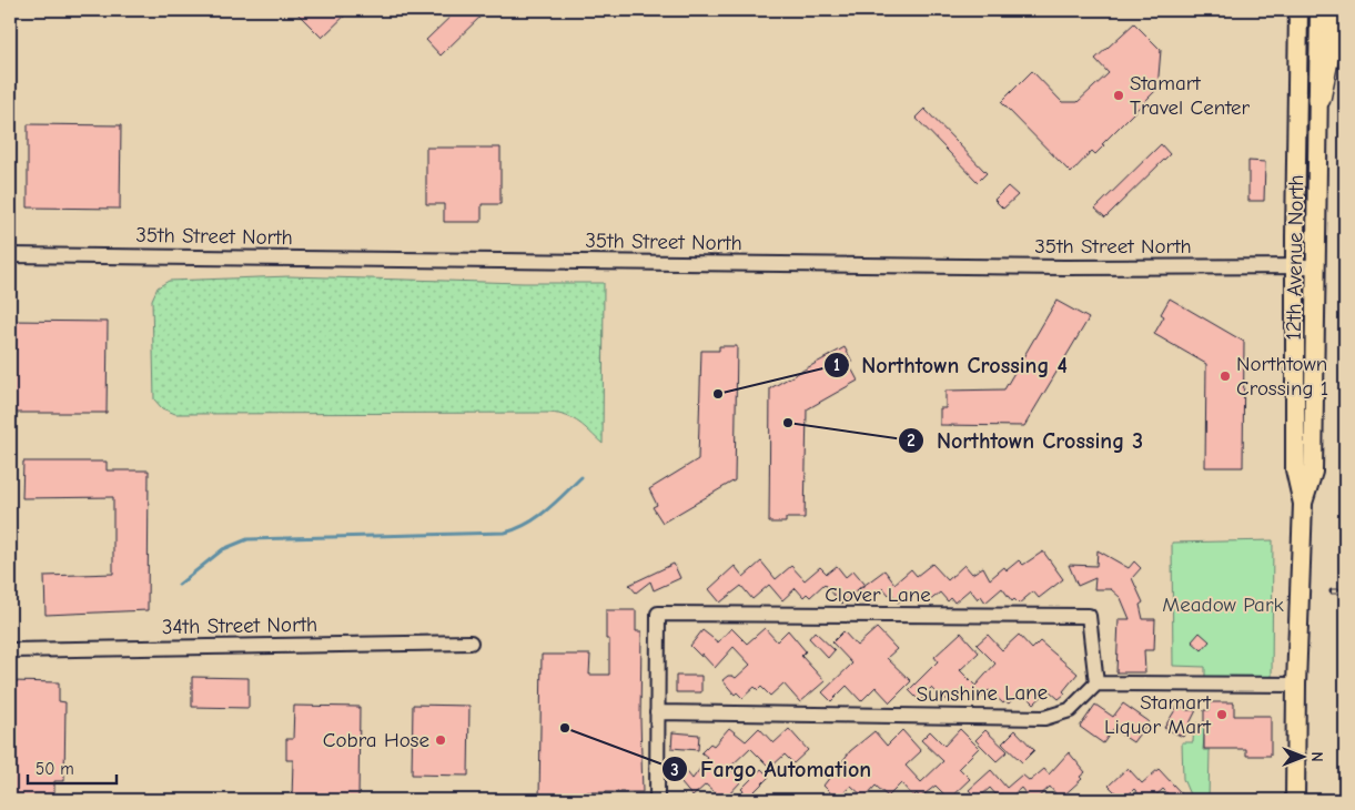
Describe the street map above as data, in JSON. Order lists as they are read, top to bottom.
{
  "streets": {
    "main road": ["12th Avenue North"],
    "street": [
      "35th Street North",
      "Clover Lane",
      "34th Street North",
      "Sunshine Lane"
    ]
  },
  "crossings": [
    ["35th Street North", "12th Avenue North"],
    ["Clover Lane", "Sunshine Lane"]
  ],
  "parks": ["Meadow Park"],
  "places": [
    "Stamart Travel Center",
    "Northtown Crossing 1",
    "Northtown Crossing 4",
    "Northtown Crossing 3",
    "Stamart Liquor Mart",
    "Fargo Automation",
    "Cobra Hose"
  ],
  "scale_bar": "50 m",
  "north": "right"
}
